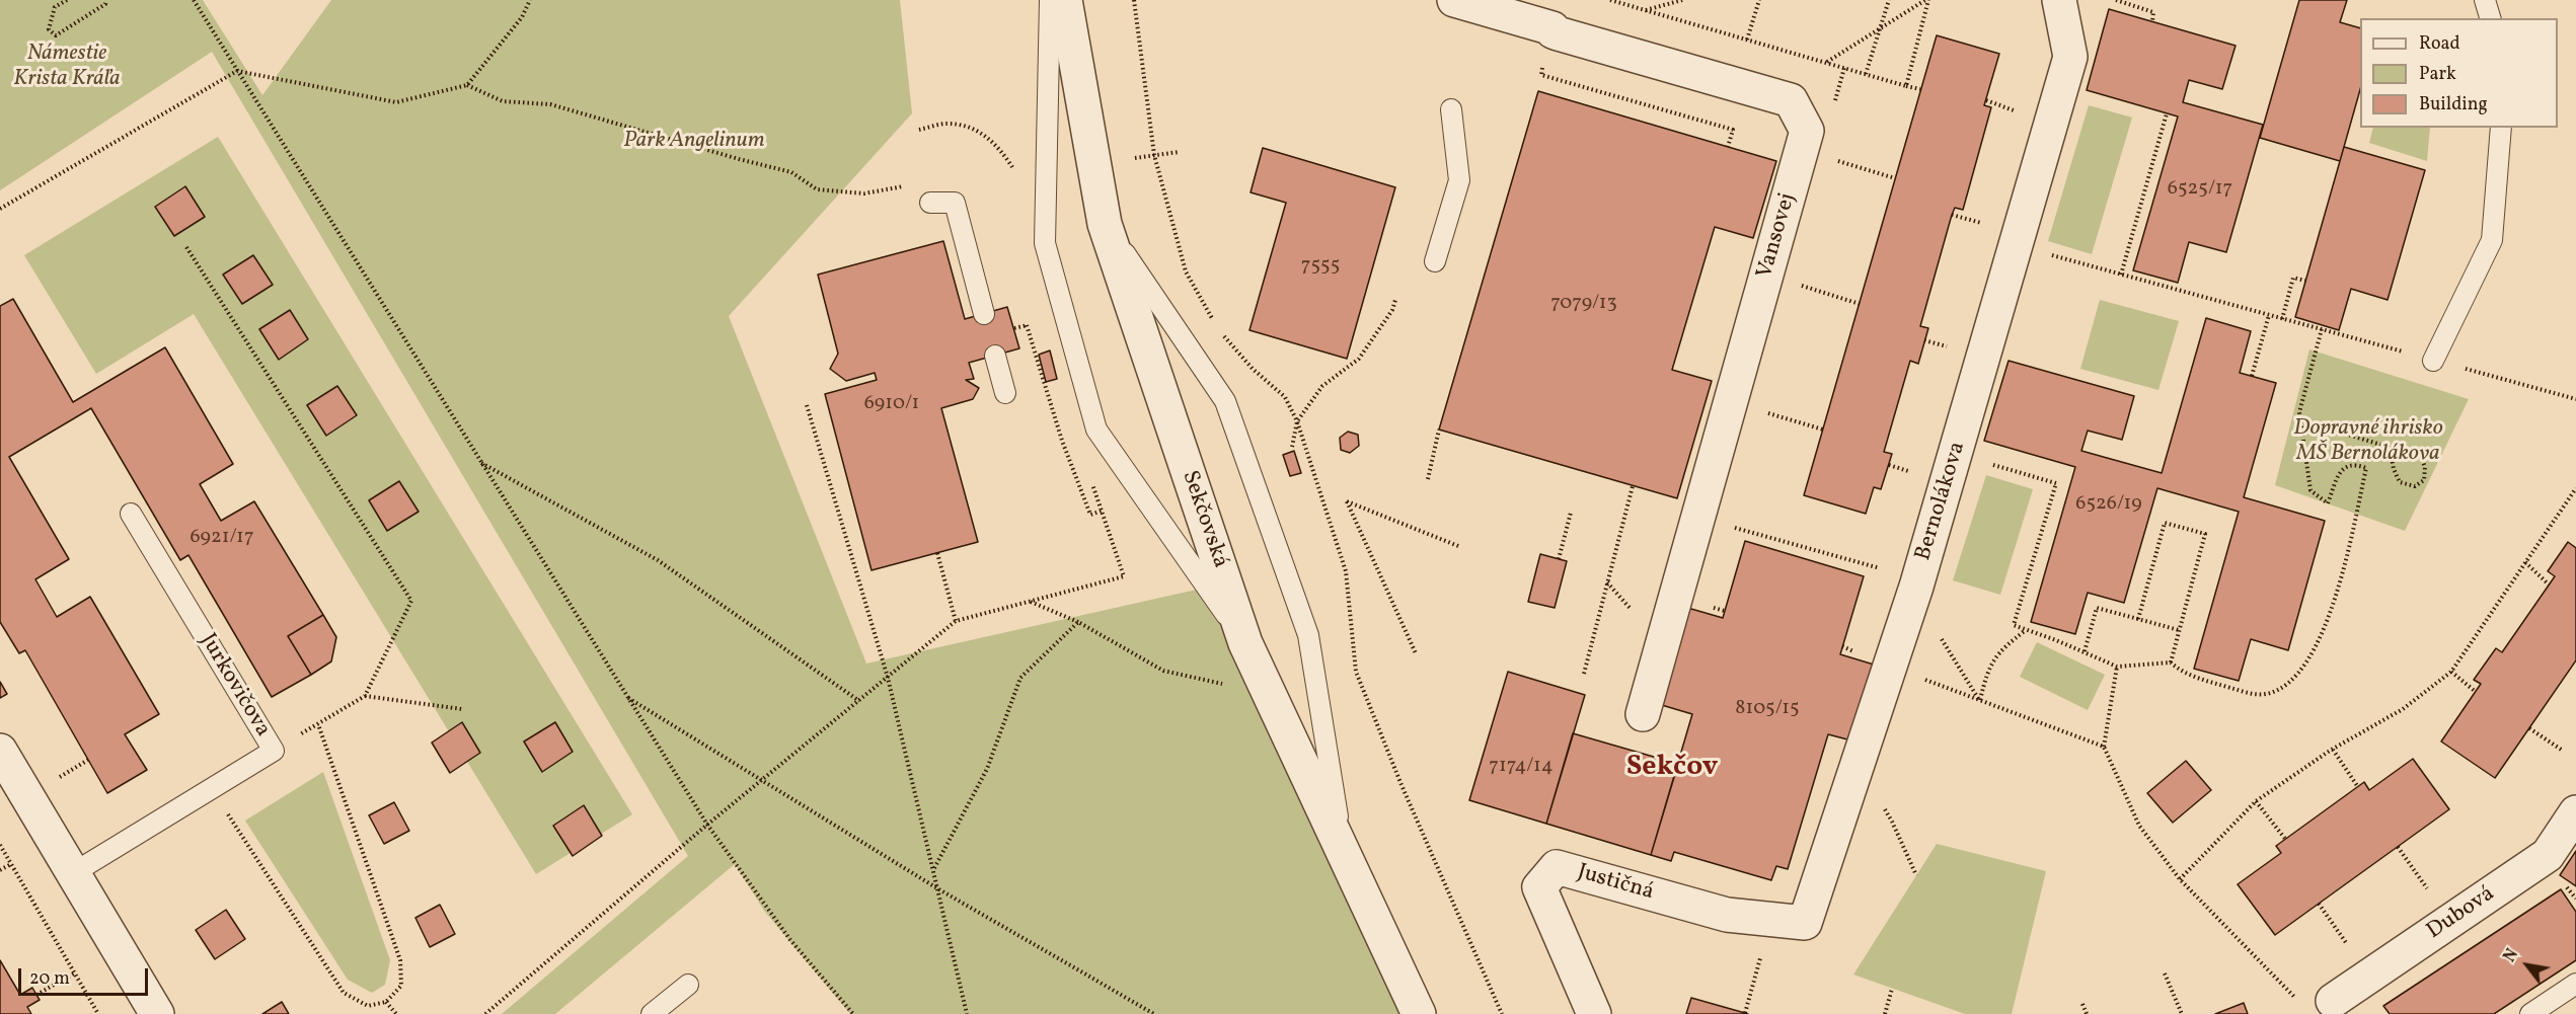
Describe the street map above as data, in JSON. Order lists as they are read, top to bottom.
{
  "streets": {
    "street": [
      "Vansovej",
      "Bernolákova",
      "Sekčovská",
      "Justičná",
      "Dubová"
    ],
    "lane": ["Jurkovičova"]
  },
  "crossings": [
    ["Bernolákova", "Justičná"]
  ],
  "districts": ["Sekčov"],
  "parks": ["Námestie Krista Kráľa", "Park Angelinum", "Dopravné ihrisko MŠ Bernolákova"],
  "house_numbers": [
    "6525/17",
    "7555",
    "7079/13",
    "6910/1",
    "6526/19",
    "6921/17",
    "8105/15",
    "7174/14"
  ],
  "legend": ["Road", "Park", "Building"],
  "scale_bar": "20 m",
  "north": "top left"
}
